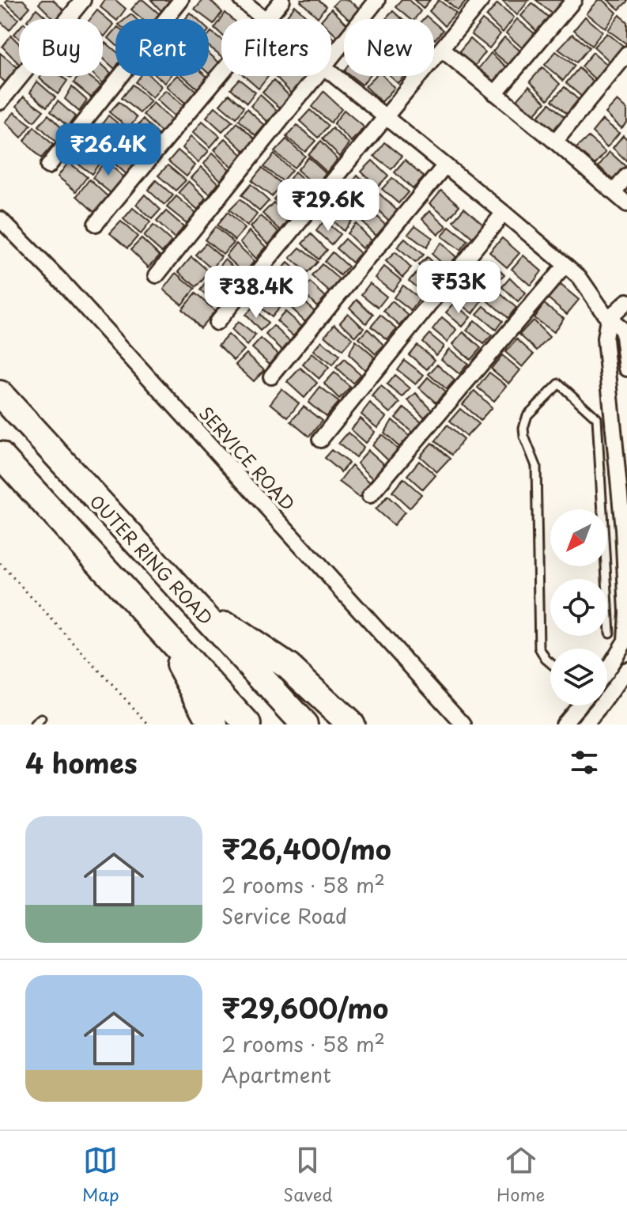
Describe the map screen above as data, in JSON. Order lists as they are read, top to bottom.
{
  "streets": {
    "highway": ["OUTER RING ROAD"],
    "street": ["SERVICE ROAD"]
  },
  "north": "bottom left",
  "page": {
    "chip": [
      "Buy",
      "Rent",
      "Filters",
      "New"
    ],
    "price": [
      "₹26.4K",
      "₹29.6K",
      "₹53K",
      "₹38.4K"
    ],
    "heading": "4 homes",
    "list": [
      {
        "name": "₹26,400/mo",
        "note": "2 rooms · 58 m² · Service Road"
      },
      {
        "name": "₹29,600/mo",
        "note": "2 rooms · 58 m² · Apartment"
      }
    ],
    "tabs": ["Map", "Saved", "Home"]
  }
}
